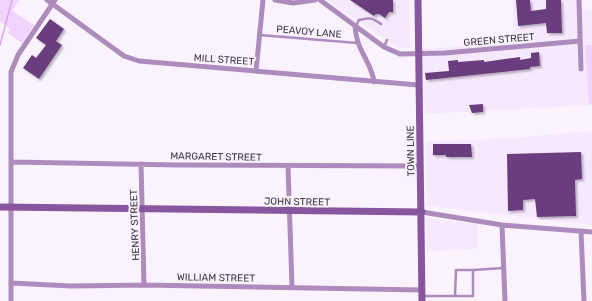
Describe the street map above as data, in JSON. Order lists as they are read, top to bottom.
{
  "streets": {
    "main road": ["TOWN LINE", "JOHN STREET"],
    "street": [
      "GREEN STREET",
      "MILL STREET",
      "MARGARET STREET",
      "HENRY STREET",
      "WILLIAM STREET"
    ],
    "lane": ["PEAVOY LANE"]
  },
  "crossings": [
    ["GREEN STREET", "TOWN LINE"],
    ["MILL STREET", "TOWN LINE"],
    ["TOWN LINE", "MARGARET STREET"],
    ["TOWN LINE", "JOHN STREET"],
    ["TOWN LINE", "WILLIAM STREET"],
    ["MARGARET STREET", "HENRY STREET"],
    ["JOHN STREET", "HENRY STREET"],
    ["HENRY STREET", "WILLIAM STREET"]
  ]
}
